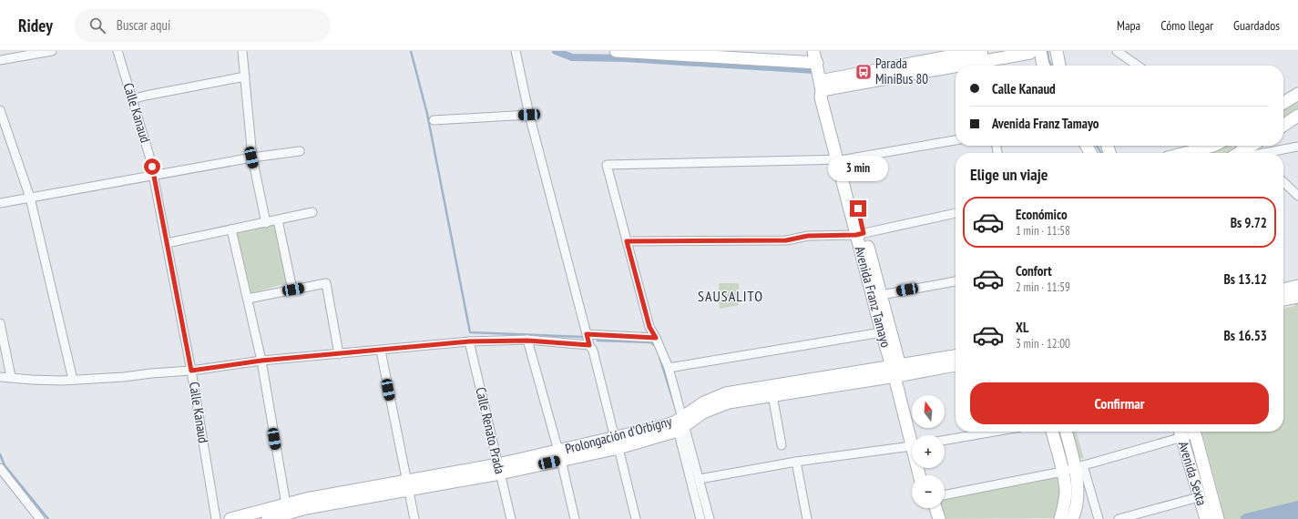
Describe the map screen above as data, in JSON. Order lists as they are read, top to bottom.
{
  "streets": {
    "main road": ["Avenida Franz Tamayo", "Prolongación d'Orbigny", "Avenida Sexta"],
    "street": ["Calle Kanaud", "Calle Renato Prada"]
  },
  "crossings": [
    ["Avenida Franz Tamayo", "Prolongación d'Orbigny"],
    ["Calle Renato Prada", "Prolongación d'Orbigny"]
  ],
  "districts": ["SAUSALITO"],
  "places": {
    "bus stop": ["Parada MiniBus 80"]
  },
  "north": "top",
  "page": {
    "header": "Ridey",
    "search": "Buscar aquí",
    "nav": ["Mapa", "Cómo llegar", "Guardados"],
    "banner": ["Calle Kanaud", "Avenida Franz Tamayo"],
    "heading": "Elige un viaje",
    "bubble": "3 min",
    "list": [
      {
        "name": "Económico",
        "note": "1 min · 11:58",
        "value": "Bs 9.72"
      },
      {
        "name": "Confort",
        "note": "2 min · 11:59",
        "value": "Bs 13.12"
      },
      {
        "name": "XL",
        "note": "3 min · 12:00",
        "value": "Bs 16.53"
      }
    ],
    "buttons": "Confirmar",
    "map_buttons": ["+", "−"]
  }
}
